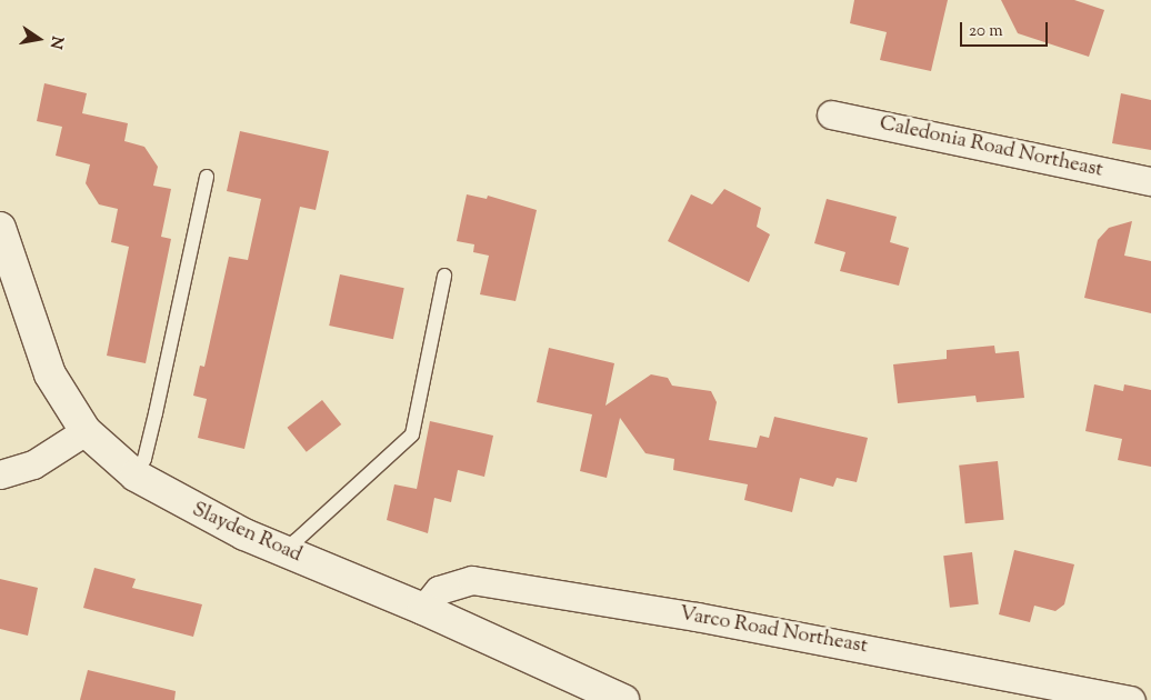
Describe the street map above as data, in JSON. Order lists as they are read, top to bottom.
{
  "streets": {
    "street": ["Caledonia Road Northeast", "Slayden Road", "Varco Road Northeast"]
  },
  "crossings": [
    ["Slayden Road", "Varco Road Northeast"]
  ],
  "scale_bar": "20 m",
  "north": "right"
}
